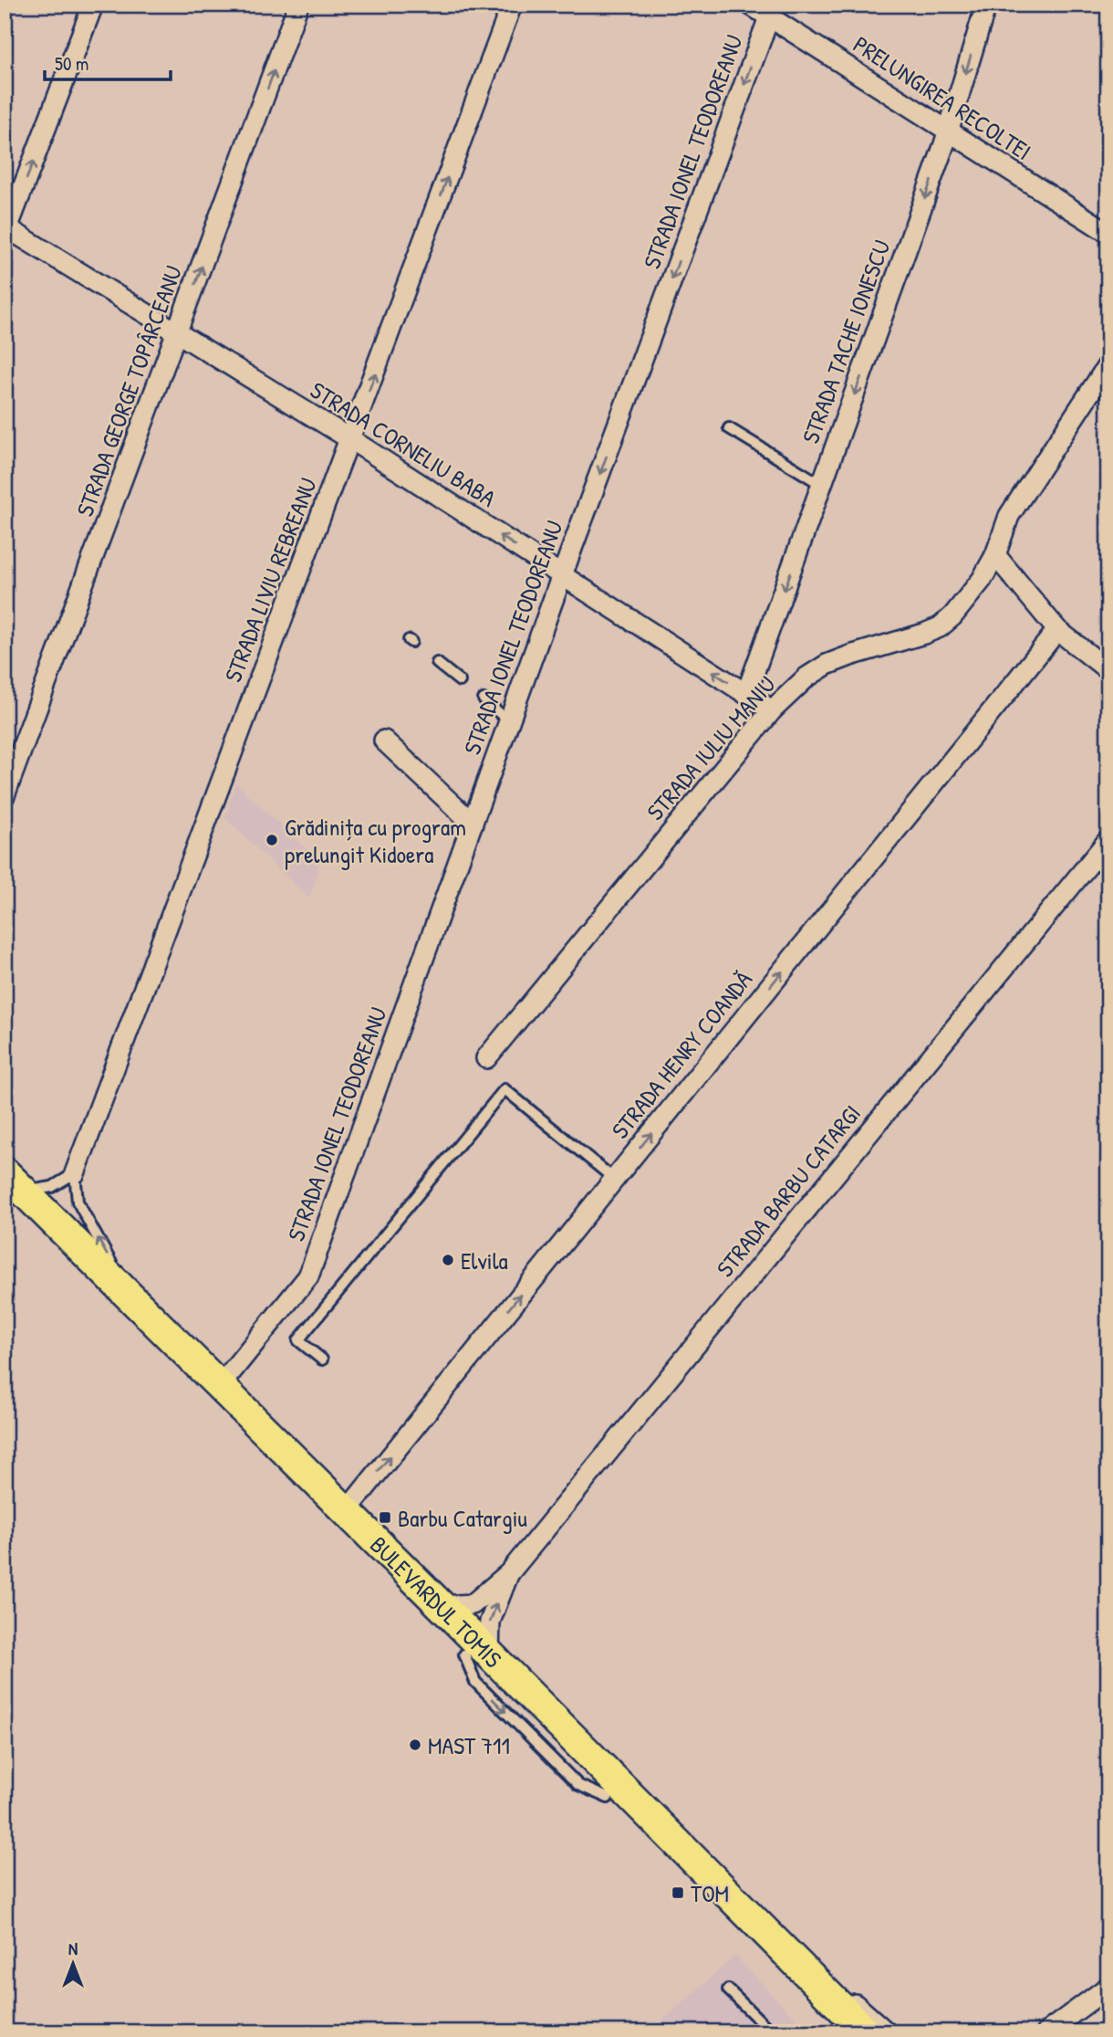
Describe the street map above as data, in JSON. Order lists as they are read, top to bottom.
{
  "streets": {
    "main road": ["BULEVARDUL TOMIS"],
    "street": [
      "PRELUNGIREA RECOLTEI",
      "STRADA IONEL TEODOREANU",
      "STRADA TACHE IONESCU",
      "STRADA GEORGE TOPÂRCEANU",
      "STRADA CORNELIU BABA",
      "STRADA LIVIU REBREANU",
      "STRADA IULIU MANIU",
      "STRADA HENRY COANDĂ",
      "STRADA BARBU CATARGI"
    ]
  },
  "crossings": [
    ["PRELUNGIREA RECOLTEI", "STRADA IONEL TEODOREANU"],
    ["PRELUNGIREA RECOLTEI", "STRADA TACHE IONESCU"],
    ["STRADA IONEL TEODOREANU", "STRADA CORNELIU BABA"],
    ["STRADA IONEL TEODOREANU", "BULEVARDUL TOMIS"],
    ["STRADA TACHE IONESCU", "STRADA CORNELIU BABA"],
    ["STRADA GEORGE TOPÂRCEANU", "STRADA CORNELIU BABA"],
    ["STRADA CORNELIU BABA", "STRADA LIVIU REBREANU"],
    ["STRADA CORNELIU BABA", "STRADA IULIU MANIU"],
    ["STRADA LIVIU REBREANU", "BULEVARDUL TOMIS"],
    ["STRADA HENRY COANDĂ", "BULEVARDUL TOMIS"],
    ["STRADA BARBU CATARGI", "BULEVARDUL TOMIS"]
  ],
  "one_way": [
    "STRADA IONEL TEODOREANU",
    "STRADA TACHE IONESCU",
    "STRADA GEORGE TOPÂRCEANU",
    "STRADA CORNELIU BABA",
    "STRADA LIVIU REBREANU",
    "STRADA HENRY COANDĂ"
  ],
  "places": {
    "other": ["Grădinița cu program prelungit Kidoera", "Elvila", "MAST 711"],
    "transit": ["Barbu Catargiu", "TOM"]
  },
  "scale_bar": "50 m",
  "north": "top"
}
